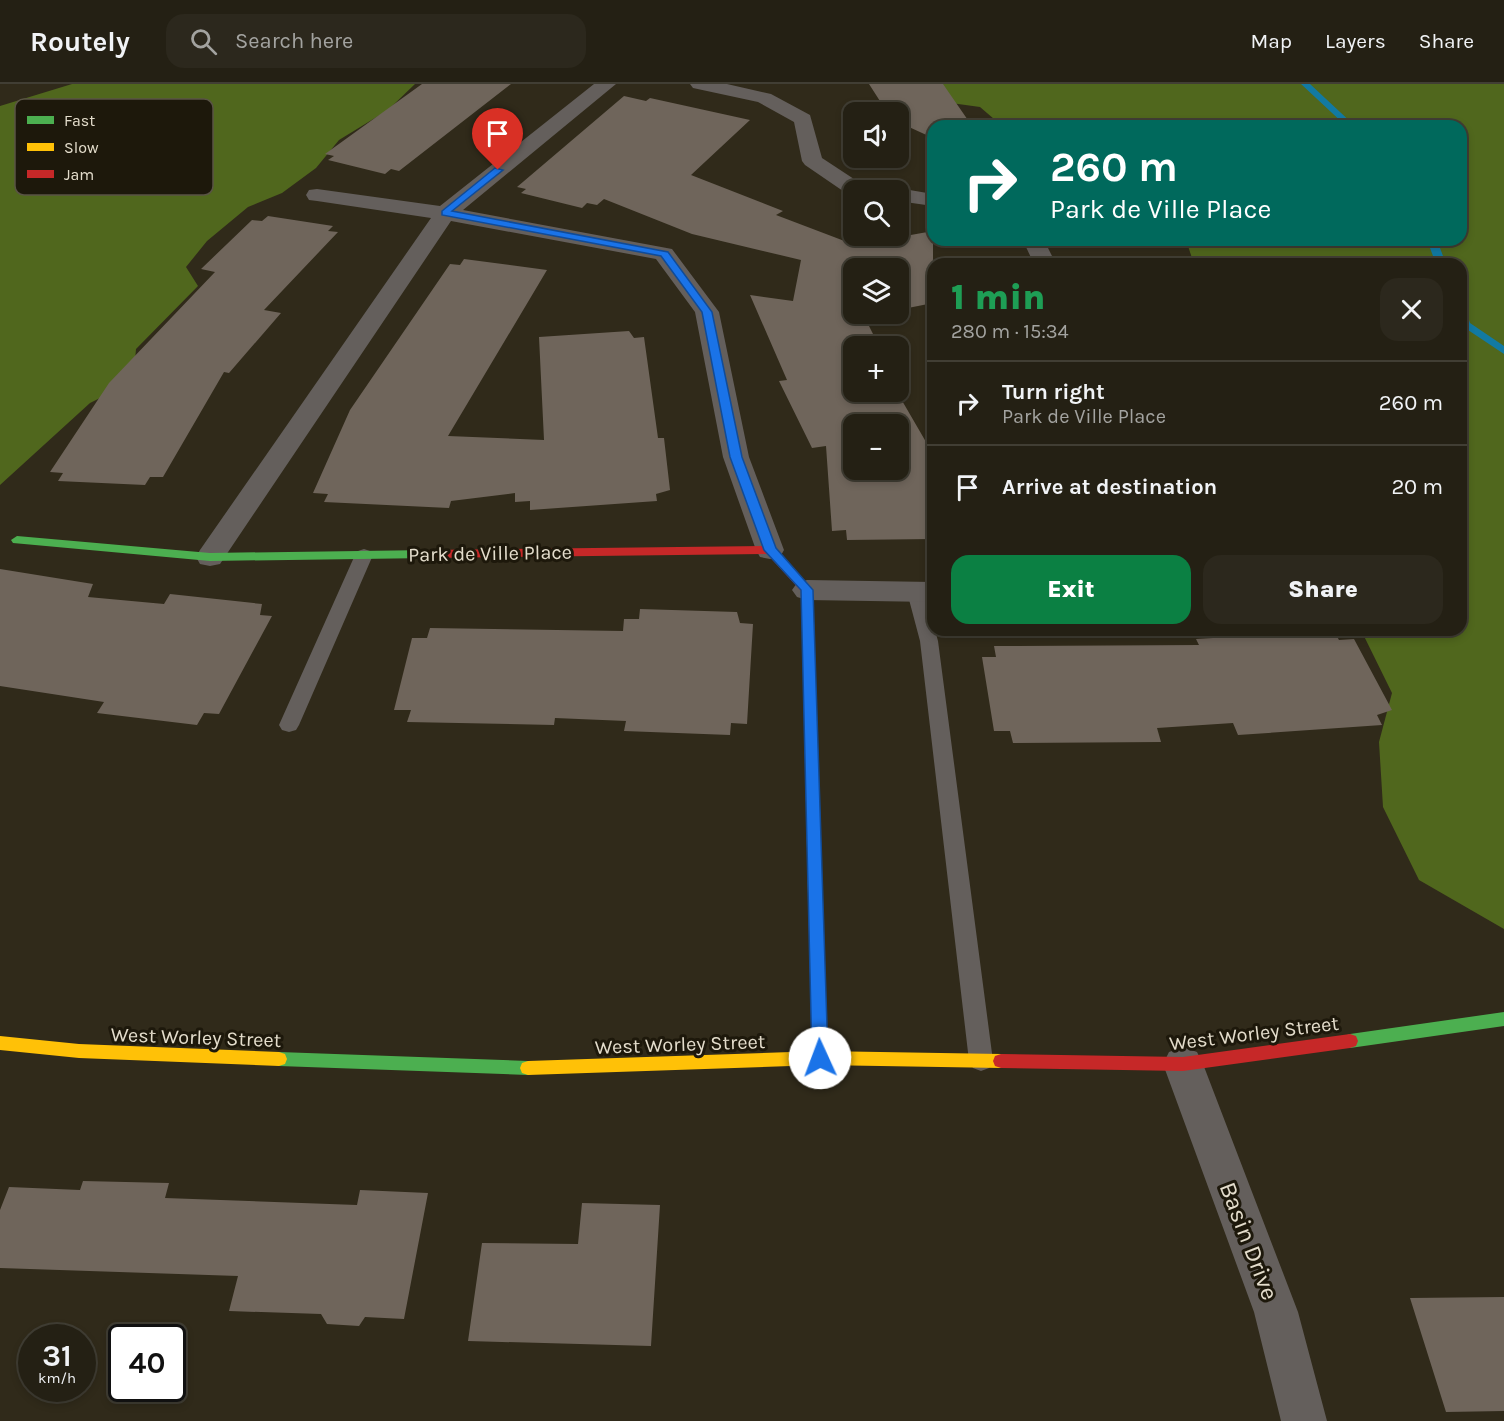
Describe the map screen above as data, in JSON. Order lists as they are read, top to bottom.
{
  "streets": {
    "street": ["Park de Ville Place", "West Worley Street", "Basin Drive"]
  },
  "crossings": [
    ["West Worley Street", "Basin Drive"]
  ],
  "legend": ["Fast", "Slow", "Jam"],
  "page": {
    "header": "Routely",
    "search": "Search here",
    "nav": ["Map", "Layers", "Share"],
    "map_buttons": ["+", "−"],
    "turn": ["260 m", "Park de Ville Place"],
    "heading": ["1 min", "280 m · 15:34"],
    "list": [
      {
        "name": "Turn right",
        "note": "Park de Ville Place",
        "value": "260 m"
      },
      {
        "name": "Arrive at destination",
        "value": "20 m"
      }
    ],
    "buttons": ["Exit", "Share"],
    "speed": "31 km/h",
    "limit": "40"
  }
}
